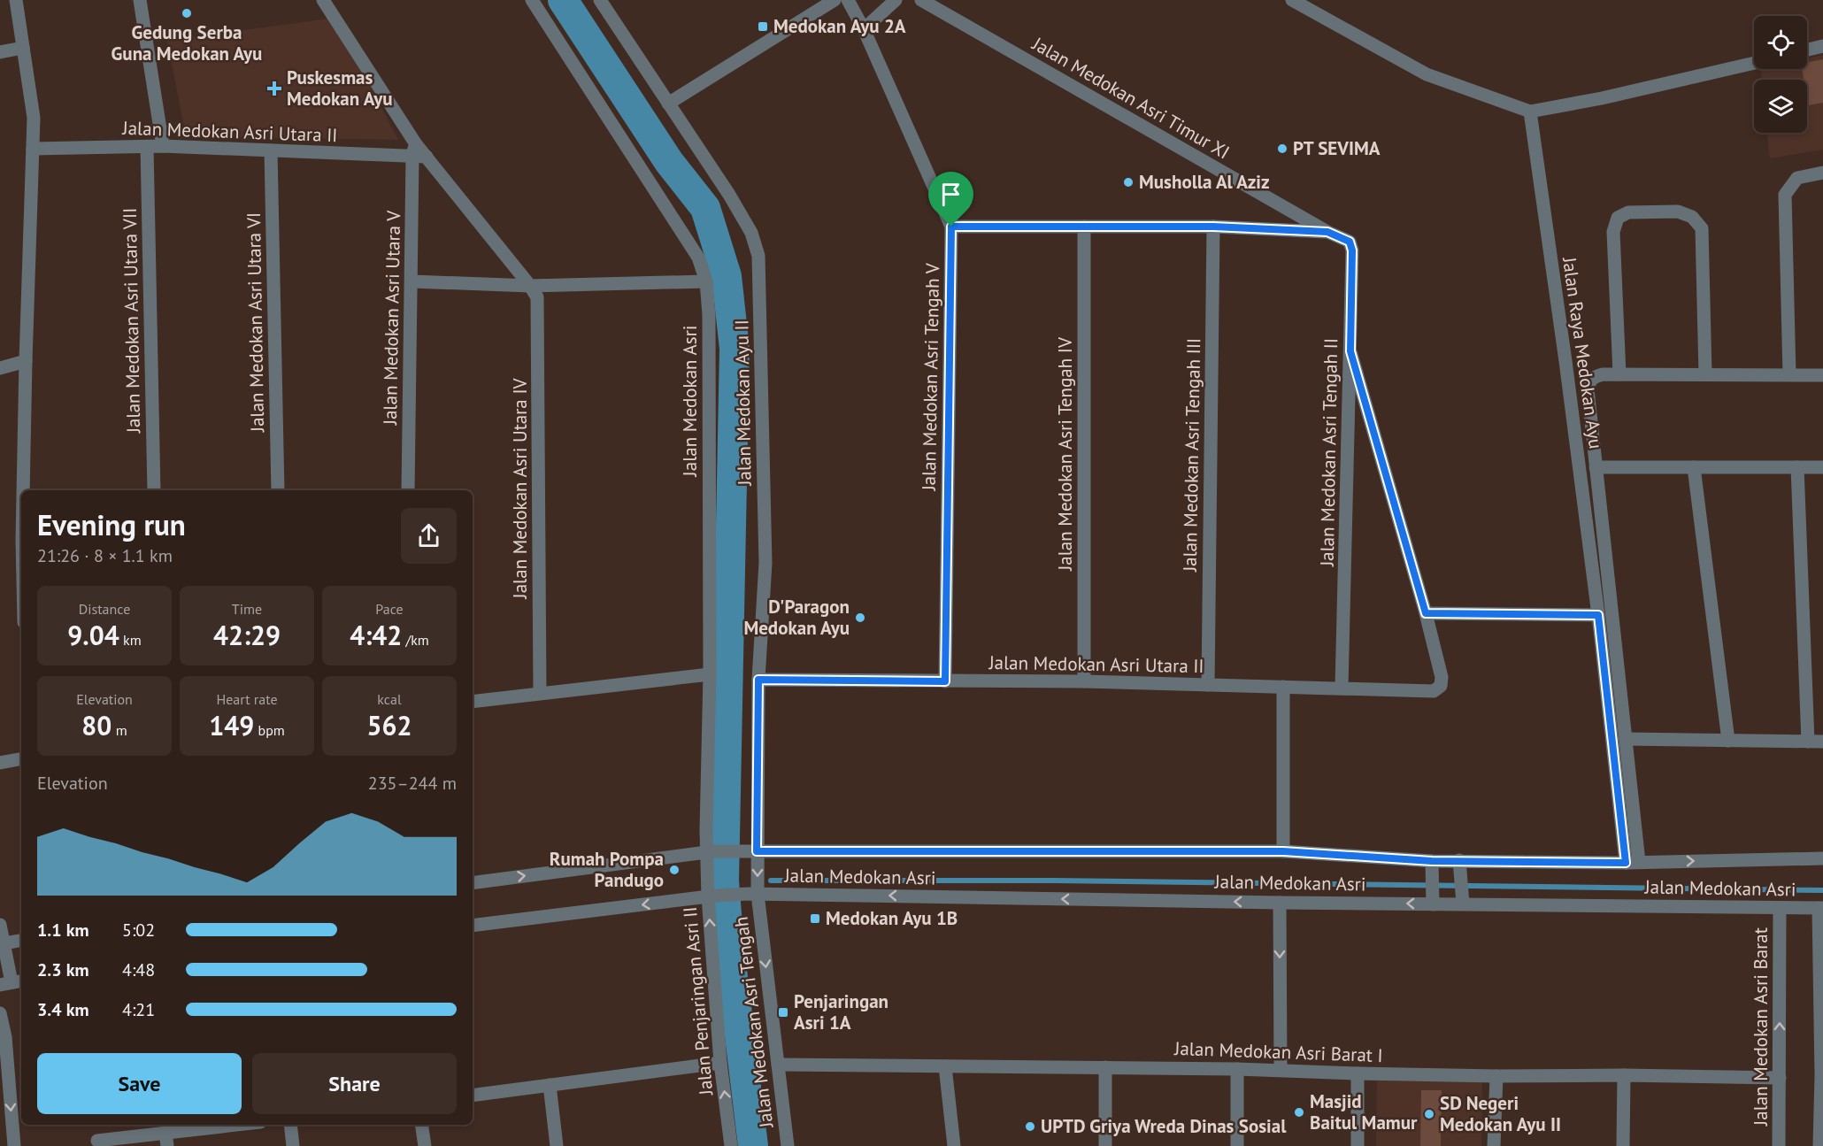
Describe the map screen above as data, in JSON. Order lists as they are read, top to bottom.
{
  "streets": {
    "street": [
      "Jalan Medokan Asri Timur XI",
      "Jalan Medokan Asri Utara II",
      "Jalan Medokan Asri Utara V",
      "Jalan Medokan Asri Utara VII",
      "Jalan Medokan Asri Utara VI",
      "Jalan Raya Medokan Ayu",
      "Jalan Medokan Asri Tengah V",
      "Jalan Medokan Asri",
      "Jalan Medokan Ayu II",
      "Jalan Medokan Asri Tengah II",
      "Jalan Medokan Asri Tengah IV",
      "Jalan Medokan Asri Tengah III",
      "Jalan Medokan Asri Utara IV",
      "Jalan Penjaringan Asri II",
      "Jalan Medokan Asri Tengah",
      "Jalan Medokan Asri Barat",
      "Jalan Medokan Asri Barat I"
    ]
  },
  "crossings": [
    ["Jalan Medokan Asri Timur XI", "Jalan Medokan Asri Tengah II"],
    ["Jalan Medokan Asri Utara II", "Jalan Medokan Asri Utara V"],
    ["Jalan Medokan Asri Utara II", "Jalan Medokan Asri Utara VII"],
    ["Jalan Medokan Asri Utara II", "Jalan Medokan Asri Utara VI"],
    ["Jalan Medokan Asri Utara II", "Jalan Medokan Asri Tengah V"],
    ["Jalan Medokan Asri Utara II", "Jalan Medokan Ayu II"],
    ["Jalan Medokan Asri Utara II", "Jalan Medokan Asri Tengah II"],
    ["Jalan Medokan Asri Utara II", "Jalan Medokan Asri Tengah IV"],
    ["Jalan Medokan Asri Utara II", "Jalan Medokan Asri Tengah III"],
    ["Jalan Medokan Asri Utara II", "Jalan Medokan Asri Utara IV"],
    ["Jalan Medokan Asri Utara V", "Jalan Medokan Asri Utara IV"],
    ["Jalan Raya Medokan Ayu", "Jalan Medokan Asri"],
    ["Jalan Medokan Asri", "Jalan Medokan Ayu II"],
    ["Jalan Medokan Asri", "Jalan Penjaringan Asri II"],
    ["Jalan Medokan Asri", "Jalan Medokan Asri Tengah"],
    ["Jalan Medokan Asri", "Jalan Medokan Asri Barat"],
    ["Jalan Medokan Asri Tengah", "Jalan Medokan Asri Barat I"],
    ["Jalan Medokan Asri Barat", "Jalan Medokan Asri Barat I"]
  ],
  "one_way": ["Jalan Penjaringan Asri II", "Jalan Medokan Asri Tengah"],
  "places": {
    "other": [
      "Gedung Serba Guna Medokan Ayu",
      "PT SEVIMA",
      "Musholla Al Aziz",
      "D'Paragon Medokan Ayu",
      "Rumah Pompa Pandugo",
      "Masjid Baitul Mamur",
      "SD Negeri Medokan Ayu II",
      "UPTD Griya Wreda Dinas Sosial"
    ],
    "transit": ["Medokan Ayu 2A", "Medokan Ayu 1B", "Penjaringan Asri 1A"],
    "health": ["Puskesmas Medokan Ayu"]
  },
  "page": {
    "heading": ["Evening run", "21:26 · 8 × 1.1 km"],
    "stats": [
      ["Distance", "9.04 km"],
      ["Time", "42:29"],
      ["Pace", "4:42 /km"],
      ["Elevation", "80 m"],
      ["Heart rate", "149 bpm"],
      ["kcal", "562"]
    ],
    "chart": ["Elevation", "235–244 m"],
    "list": [
      {
        "name": "1.1 km",
        "note": "5:02"
      },
      {
        "name": "2.3 km",
        "note": "4:48"
      },
      {
        "name": "3.4 km",
        "note": "4:21"
      }
    ],
    "buttons": ["Save", "Share"]
  }
}
